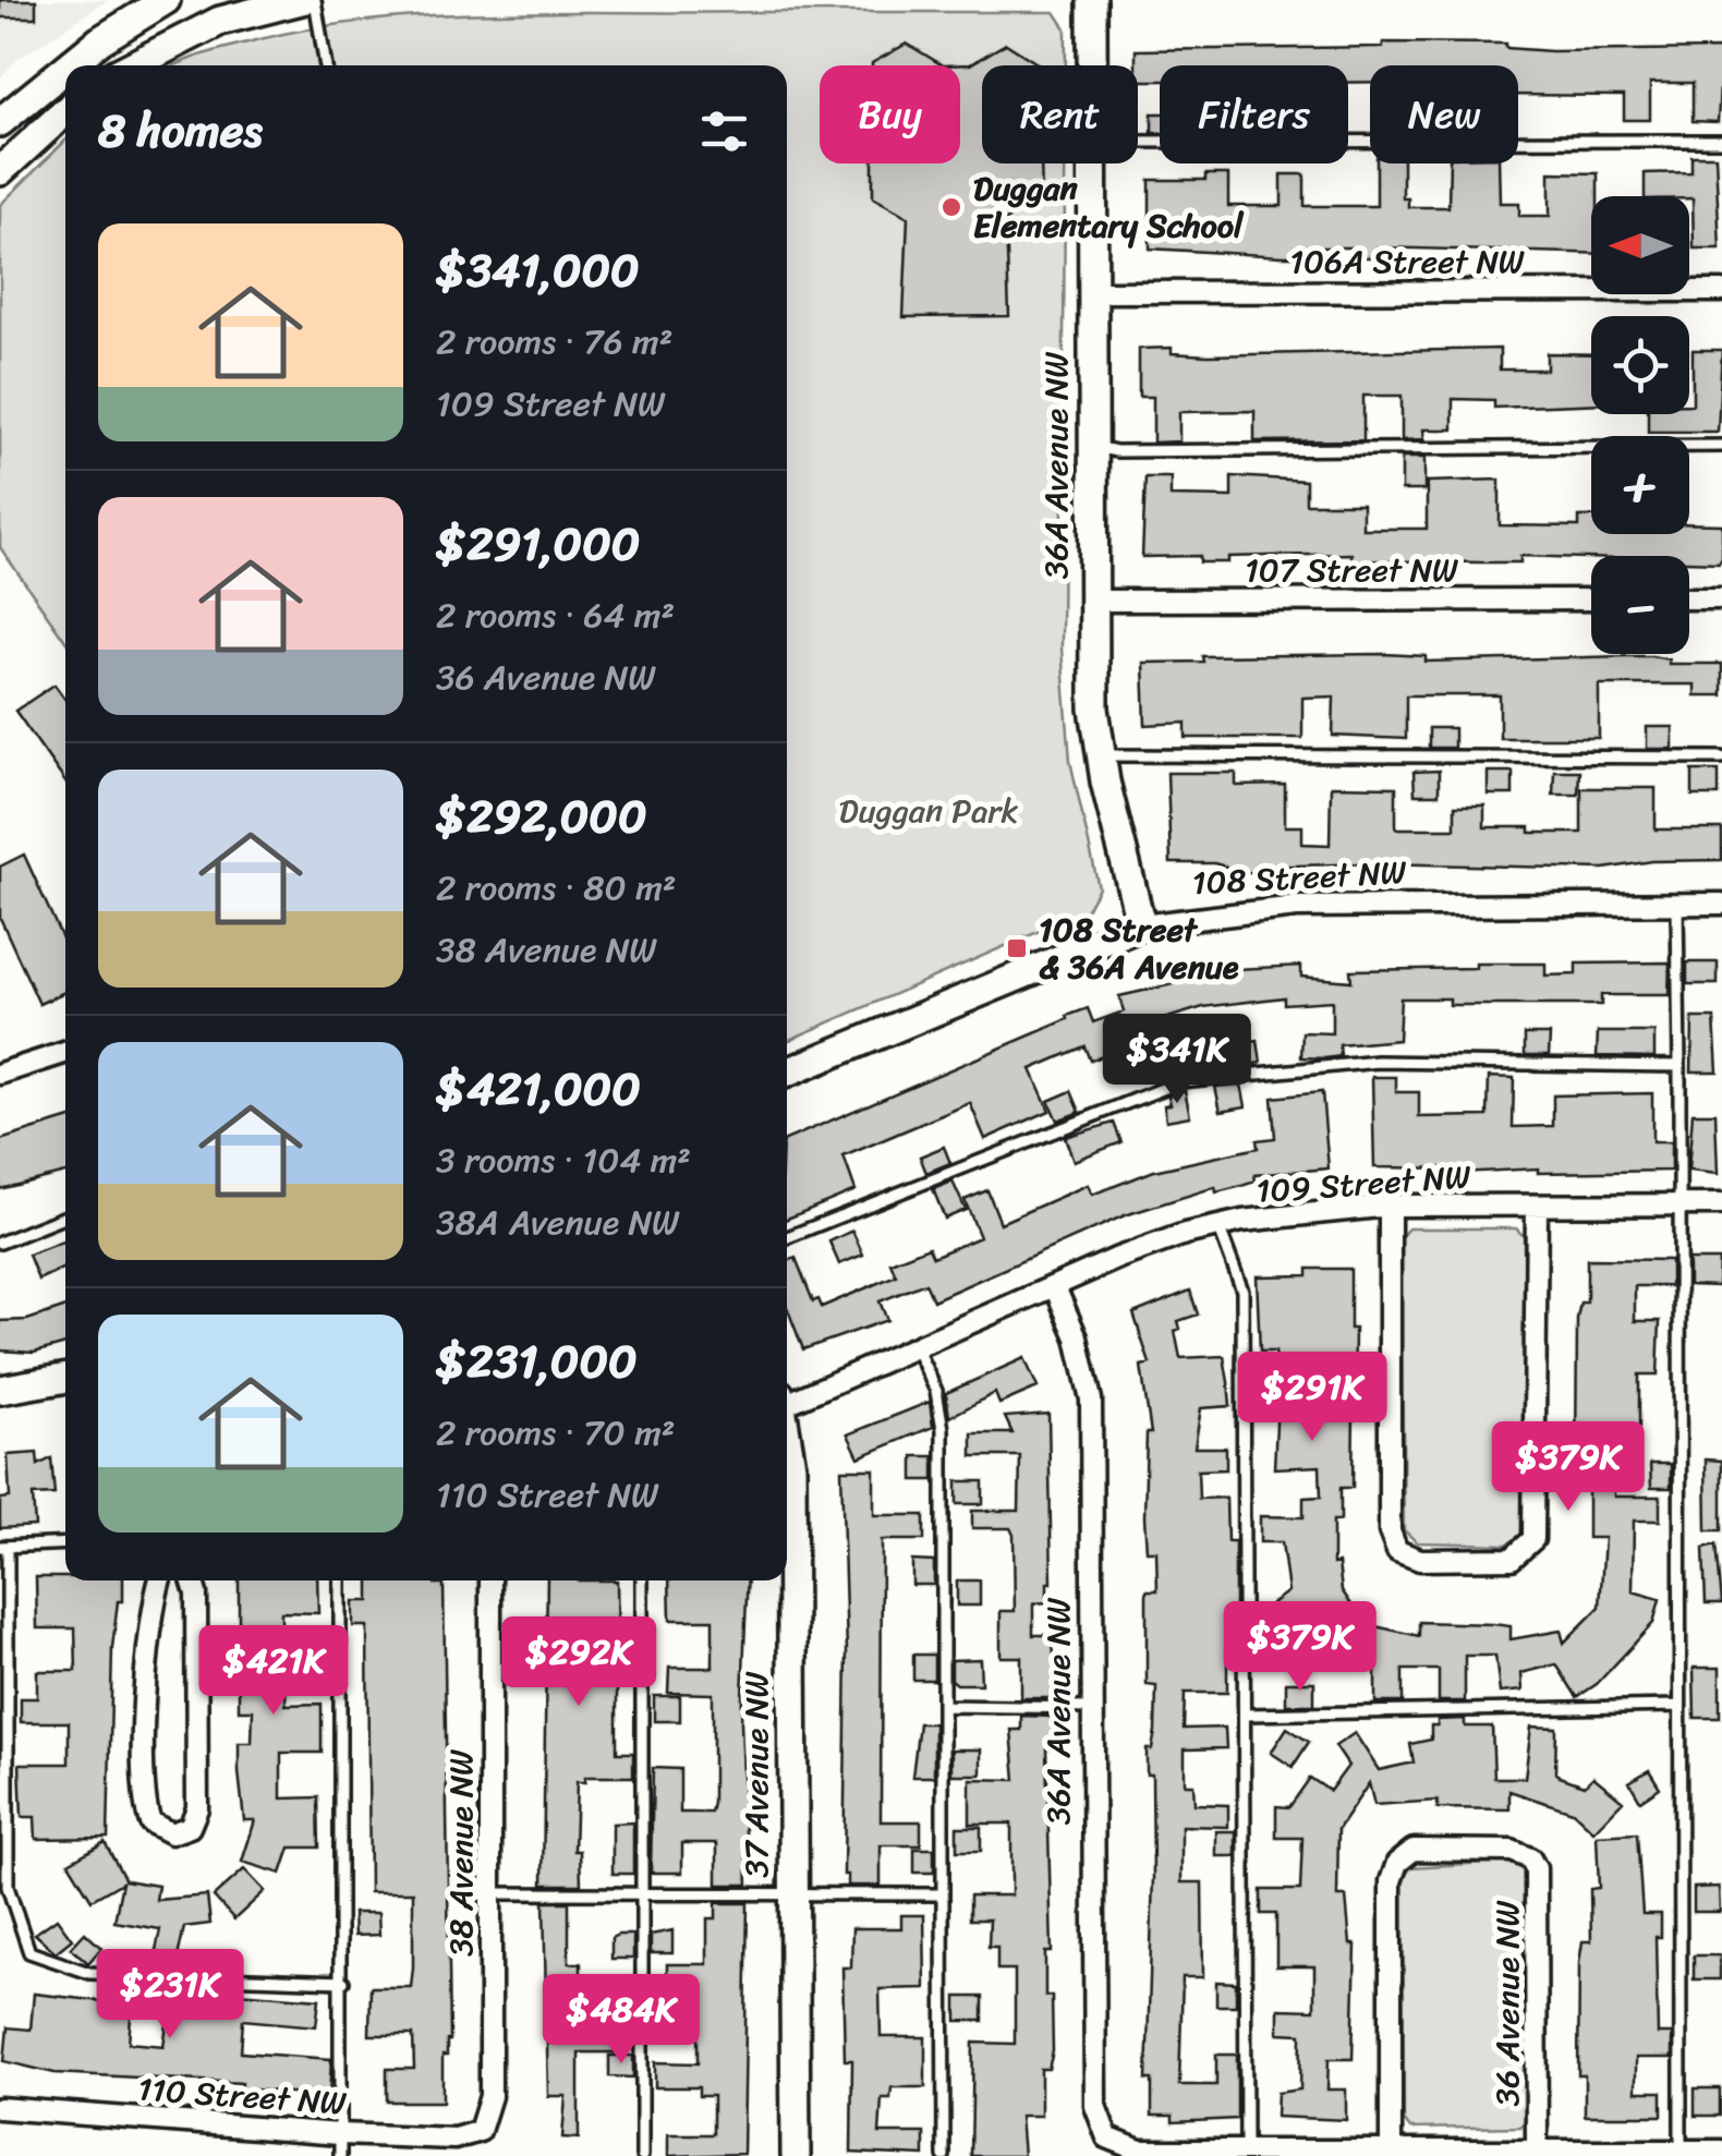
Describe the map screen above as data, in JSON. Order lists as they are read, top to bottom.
{
  "streets": {
    "street": [
      "106A Street NW",
      "36A Avenue NW",
      "107 Street NW",
      "108 Street NW",
      "109 Street NW",
      "37 Avenue NW",
      "38 Avenue NW",
      "36 Avenue NW",
      "110 Street NW"
    ]
  },
  "crossings": [
    ["106A Street NW", "36A Avenue NW"],
    ["36A Avenue NW", "107 Street NW"],
    ["36A Avenue NW", "108 Street NW"],
    ["36A Avenue NW", "109 Street NW"],
    ["38 Avenue NW", "110 Street NW"]
  ],
  "parks": ["Duggan Park"],
  "places": {
    "other": ["Duggan Elementary School"],
    "transit": ["108 Street & 36A Avenue"]
  },
  "north": "left",
  "page": {
    "chip": [
      "Buy",
      "Rent",
      "Filters",
      "New"
    ],
    "heading": "8 homes",
    "map_buttons": ["+", "−"],
    "list": [
      {
        "name": "$341,000",
        "note": "2 rooms · 76 m² · 109 Street NW"
      },
      {
        "name": "$291,000",
        "note": "2 rooms · 64 m² · 36 Avenue NW"
      },
      {
        "name": "$292,000",
        "note": "2 rooms · 80 m² · 38 Avenue NW"
      },
      {
        "name": "$421,000",
        "note": "3 rooms · 104 m² · 38A Avenue NW"
      },
      {
        "name": "$231,000",
        "note": "2 rooms · 70 m² · 110 Street NW"
      }
    ],
    "price": [
      "$341K",
      "$291K",
      "$379K",
      "$379K",
      "$292K",
      "$421K",
      "$231K",
      "$484K"
    ]
  }
}
